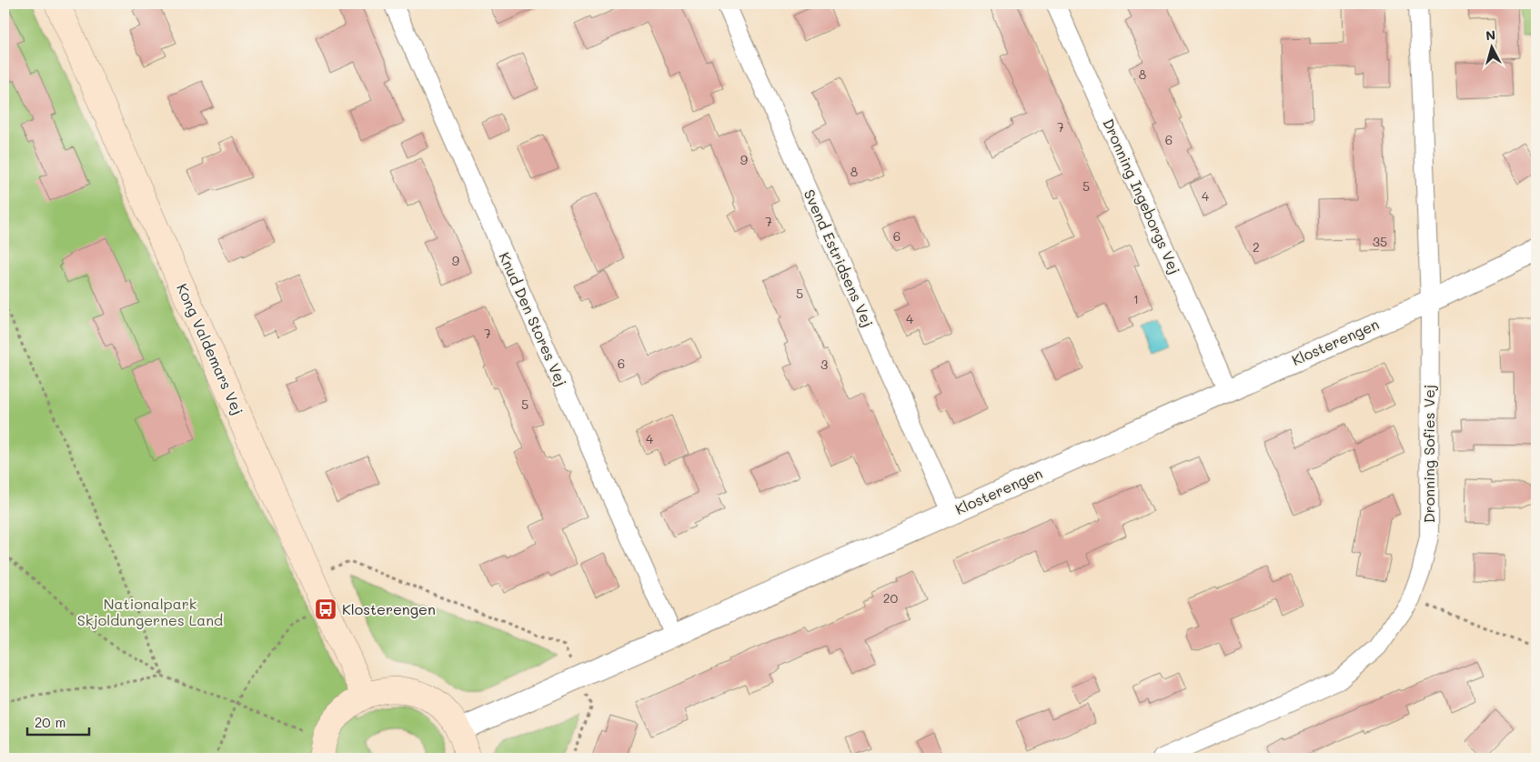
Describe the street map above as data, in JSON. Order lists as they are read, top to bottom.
{
  "streets": {
    "main road": ["Kong Valdemars Vej"],
    "street": [
      "Dronning Ingeborgs Vej",
      "Svend Estridsens Vej",
      "Knud Den Stores Vej",
      "Klosterengen",
      "Dronning Sofies Vej"
    ]
  },
  "crossings": [
    ["Dronning Ingeborgs Vej", "Klosterengen"],
    ["Svend Estridsens Vej", "Klosterengen"],
    ["Knud Den Stores Vej", "Klosterengen"],
    ["Klosterengen", "Dronning Sofies Vej"]
  ],
  "parks": ["Nationalpark Skjoldungernes Land"],
  "places": {
    "bus stop": ["Klosterengen"]
  },
  "house_numbers": [
    "8",
    "7",
    "6",
    "9",
    "8",
    "5",
    "4",
    "7",
    "6",
    "35",
    "2",
    "9",
    "5",
    "1",
    "4",
    "7",
    "6",
    "3",
    "5",
    "4",
    "20"
  ],
  "scale_bar": "20 m",
  "north": "top"
}
